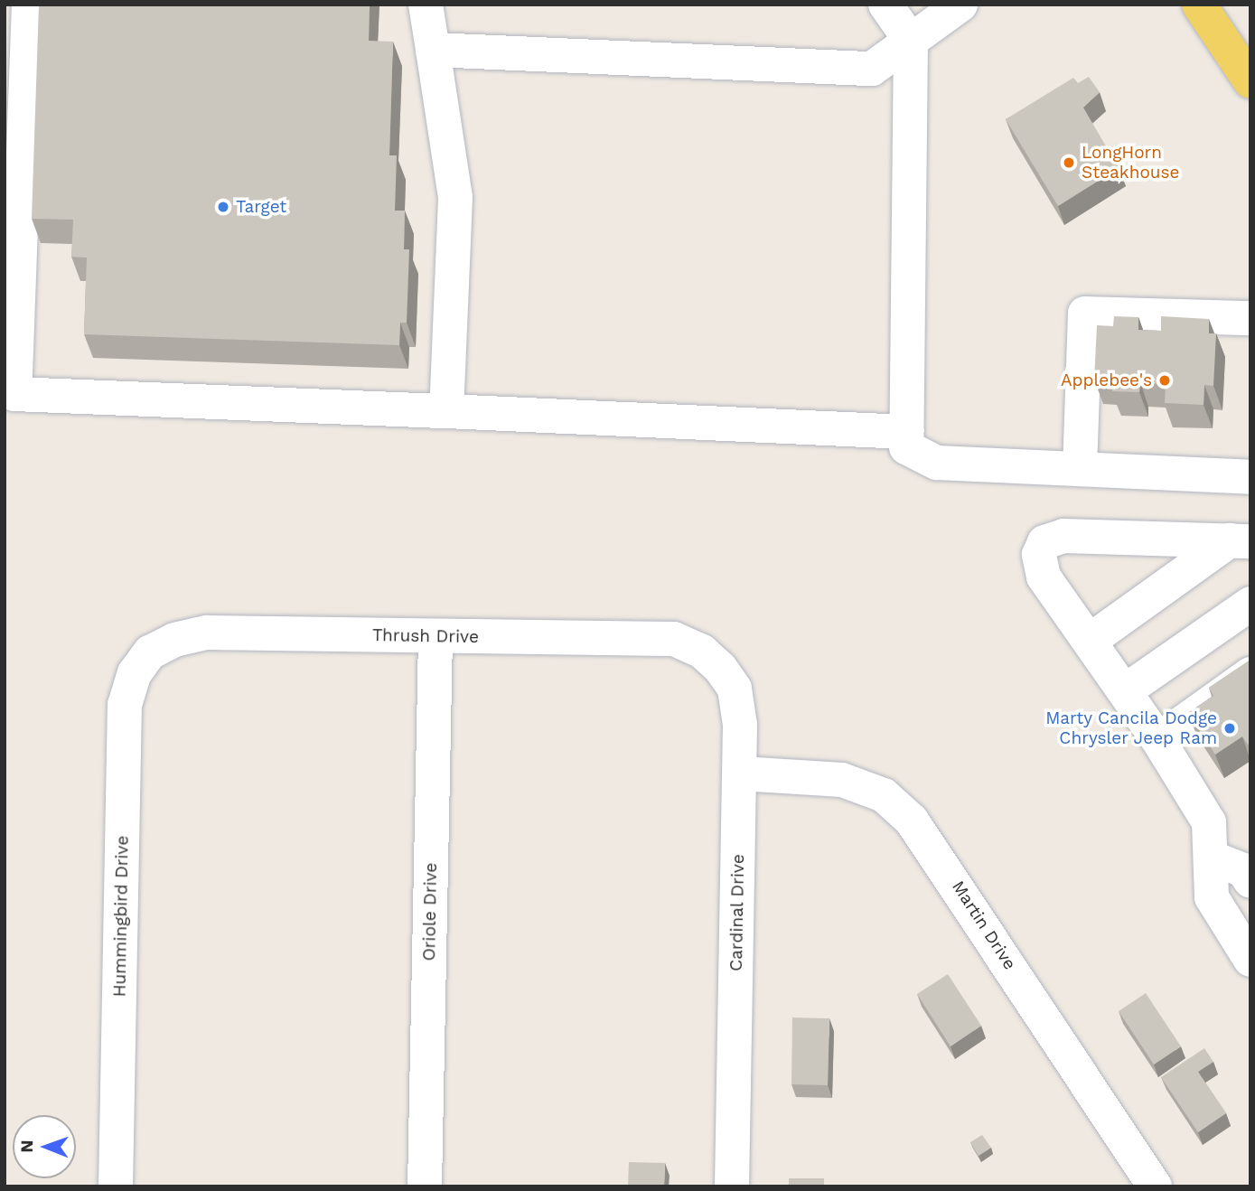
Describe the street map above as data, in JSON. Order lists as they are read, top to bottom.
{
  "streets": {
    "street": [
      "Thrush Drive",
      "Oriole Drive",
      "Cardinal Drive",
      "Hummingbird Drive",
      "Martin Drive"
    ]
  },
  "crossings": [
    ["Thrush Drive", "Oriole Drive"],
    ["Thrush Drive", "Cardinal Drive"],
    ["Thrush Drive", "Hummingbird Drive"],
    ["Cardinal Drive", "Martin Drive"]
  ],
  "places": [
    "LongHorn Steakhouse",
    "Target",
    "Applebee's",
    "Marty Cancila Dodge Chrysler Jeep Ram"
  ],
  "north": "left"
}
